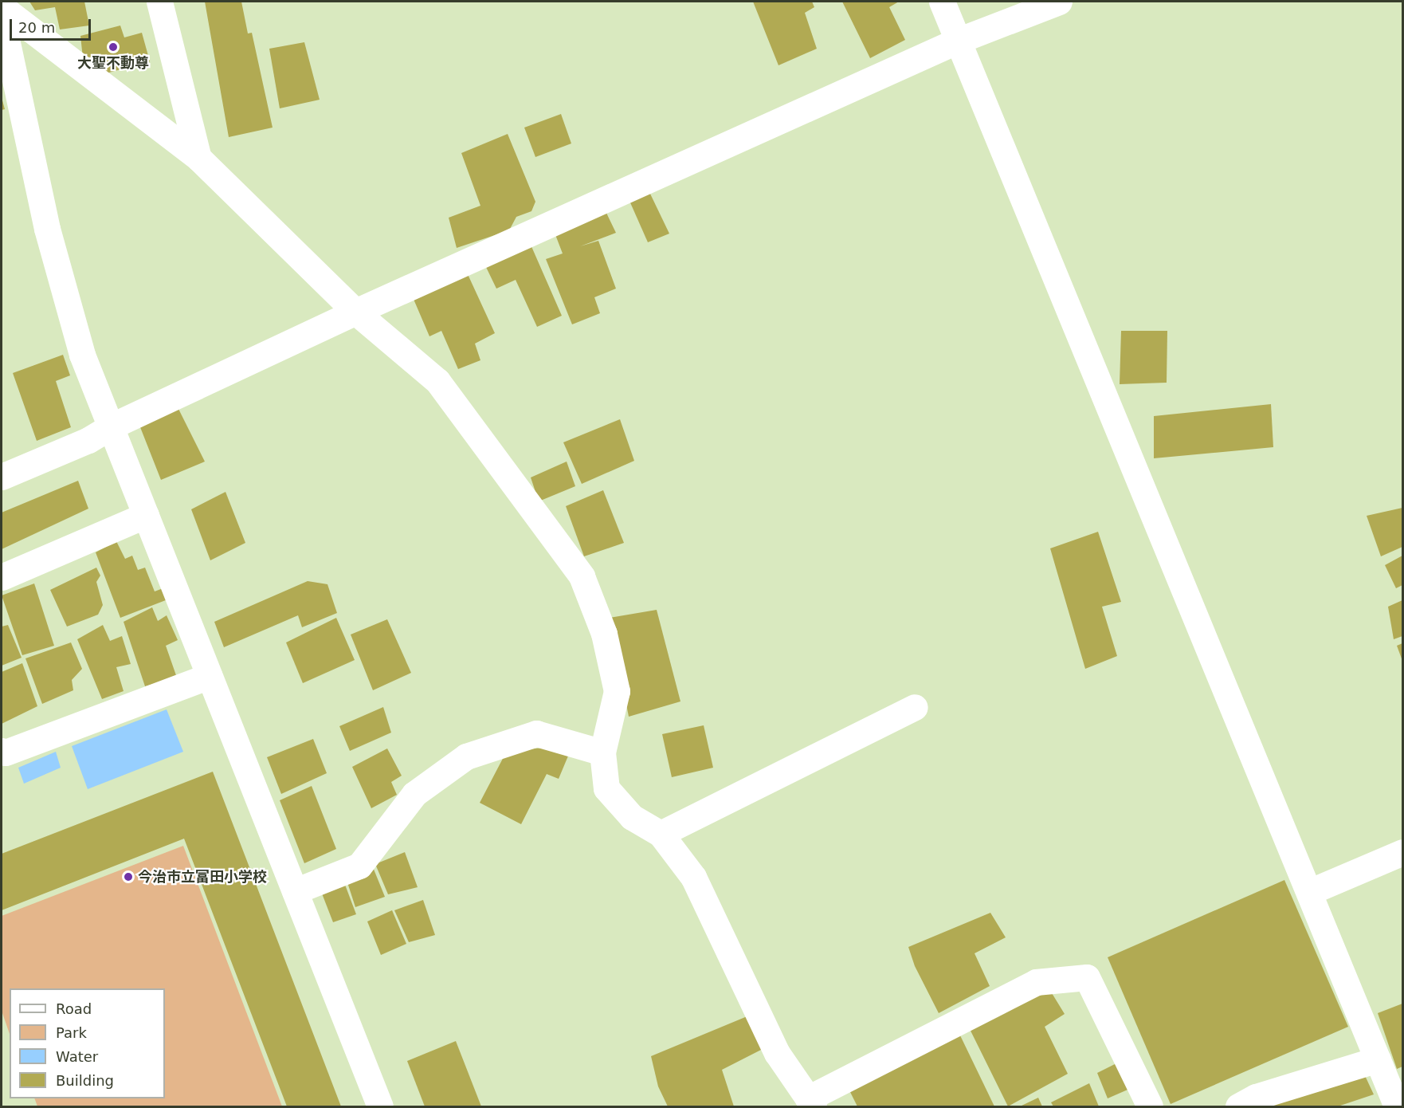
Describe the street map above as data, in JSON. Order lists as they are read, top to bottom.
{
  "places": ["大聖不動尊", "今治市立富田小学校"],
  "legend": [
    "Road",
    "Park",
    "Water",
    "Building"
  ],
  "scale_bar": "20 m"
}
